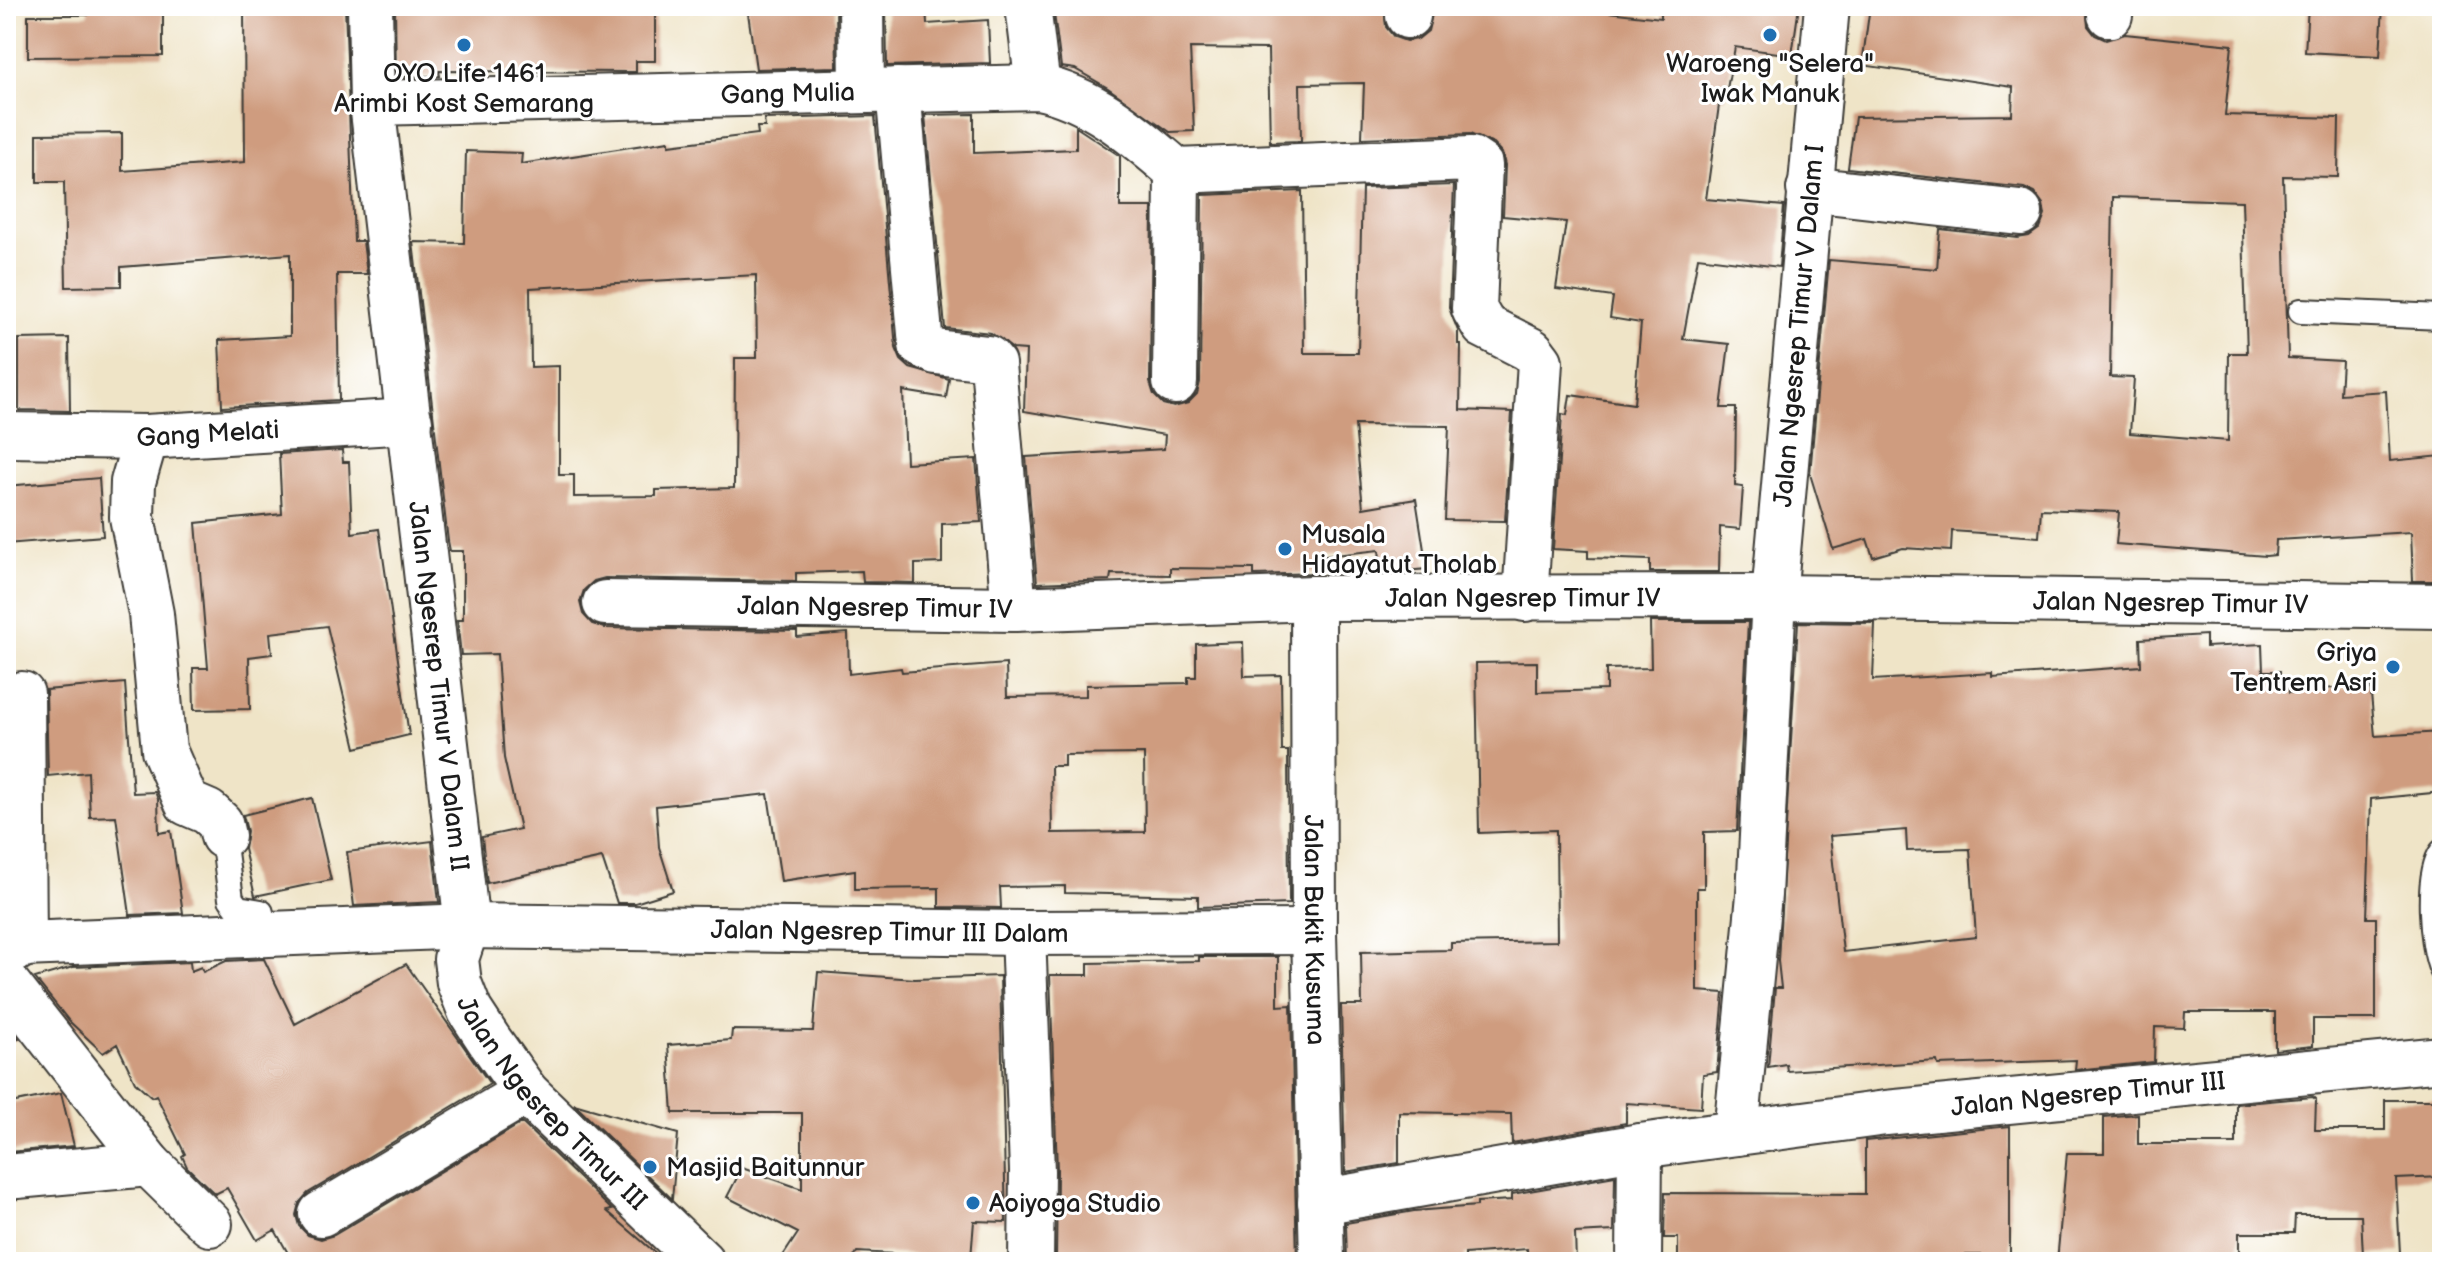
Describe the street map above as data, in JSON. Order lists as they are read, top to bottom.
{
  "streets": {
    "street": [
      "Gang Mulia",
      "Jalan Ngesrep Timur V Dalam I",
      "Gang Melati",
      "Jalan Ngesrep Timur IV",
      "Jalan Ngesrep Timur V Dalam II",
      "Jalan Bukit Kusuma",
      "Jalan Ngesrep Timur III Dalam",
      "Jalan Ngesrep Timur III"
    ]
  },
  "crossings": [
    ["Gang Mulia", "Jalan Ngesrep Timur V Dalam II"],
    ["Jalan Ngesrep Timur V Dalam I", "Jalan Ngesrep Timur IV"],
    ["Gang Melati", "Jalan Ngesrep Timur V Dalam II"],
    ["Jalan Ngesrep Timur IV", "Jalan Bukit Kusuma"],
    ["Jalan Ngesrep Timur V Dalam II", "Jalan Ngesrep Timur III Dalam"],
    ["Jalan Ngesrep Timur V Dalam II", "Jalan Ngesrep Timur III"],
    ["Jalan Bukit Kusuma", "Jalan Ngesrep Timur III Dalam"],
    ["Jalan Bukit Kusuma", "Jalan Ngesrep Timur III"],
    ["Jalan Ngesrep Timur III Dalam", "Jalan Ngesrep Timur III"]
  ],
  "places": [
    "Waroeng \"Selera\" Iwak Manuk",
    "OYO Life 1461 Arimbi Kost Semarang",
    "Musala Hidayatut Tholab",
    "Griya Tentrem Asri",
    "Masjid Baitunnur",
    "Aoiyoga Studio"
  ]
}
